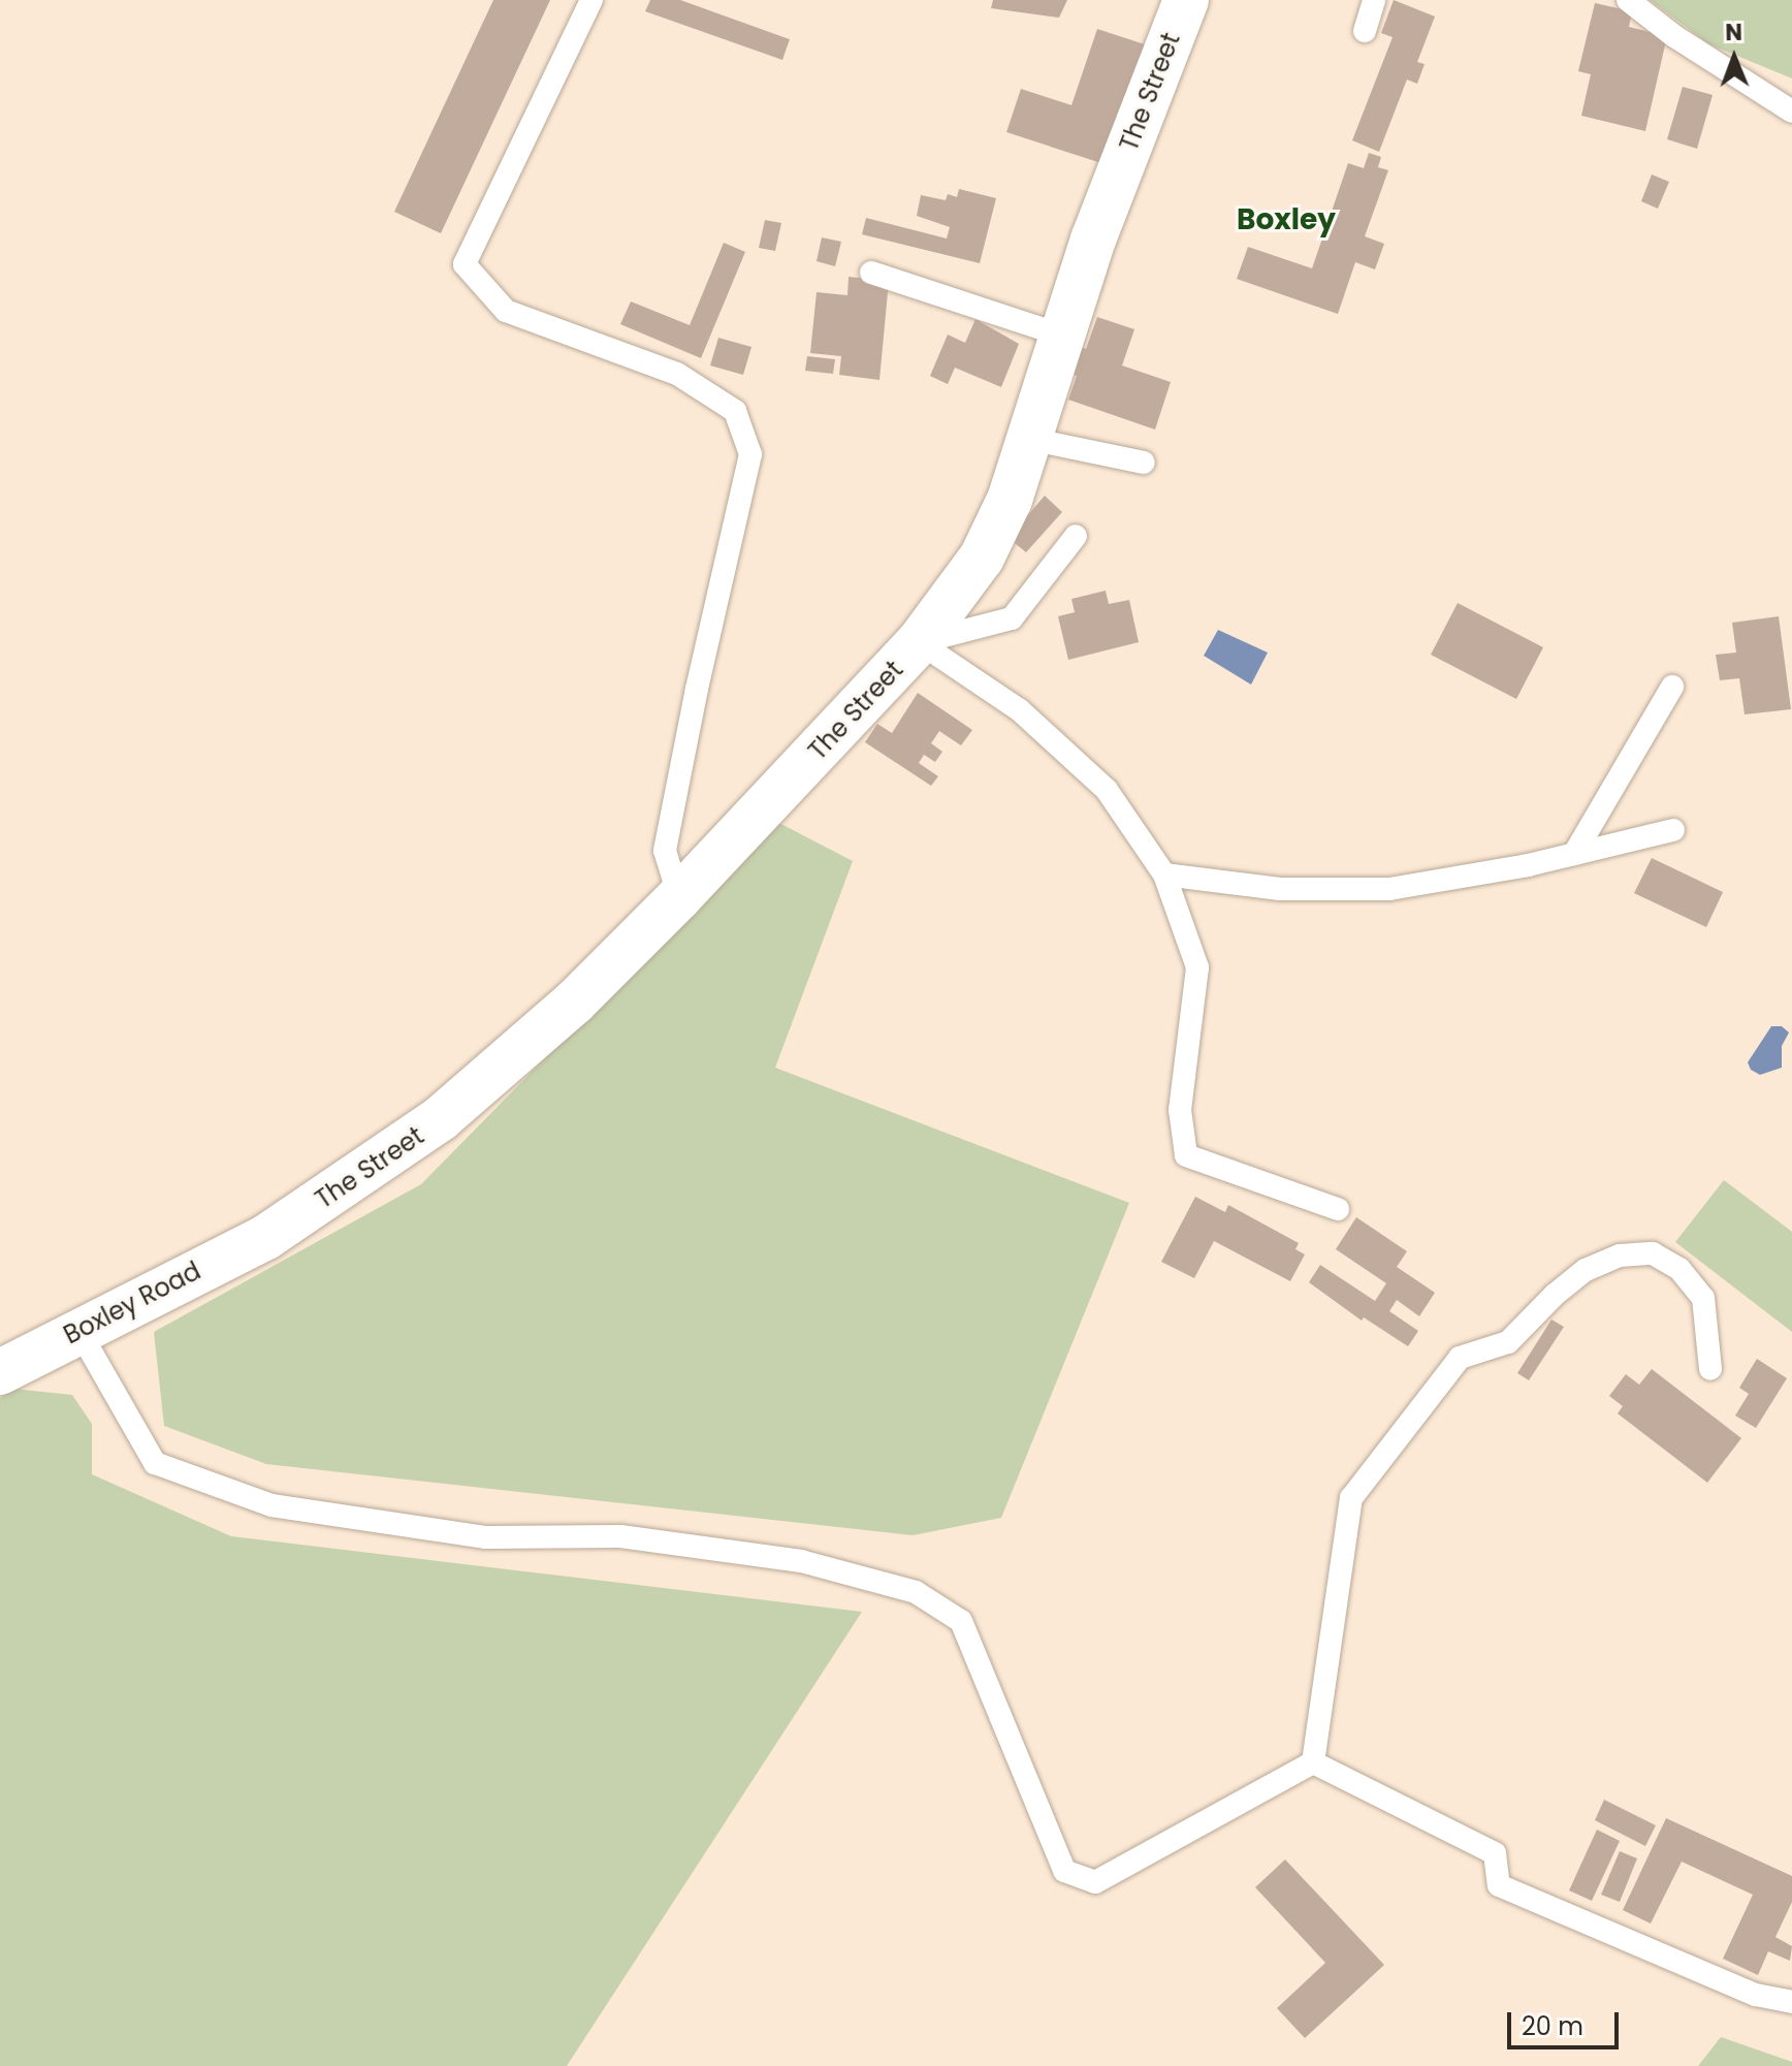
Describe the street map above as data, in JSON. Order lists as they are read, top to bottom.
{
  "streets": {
    "street": ["The Street", "Boxley Road"]
  },
  "crossings": [
    ["The Street", "Boxley Road"]
  ],
  "districts": ["Boxley"],
  "scale_bar": "20 m",
  "north": "top"
}
